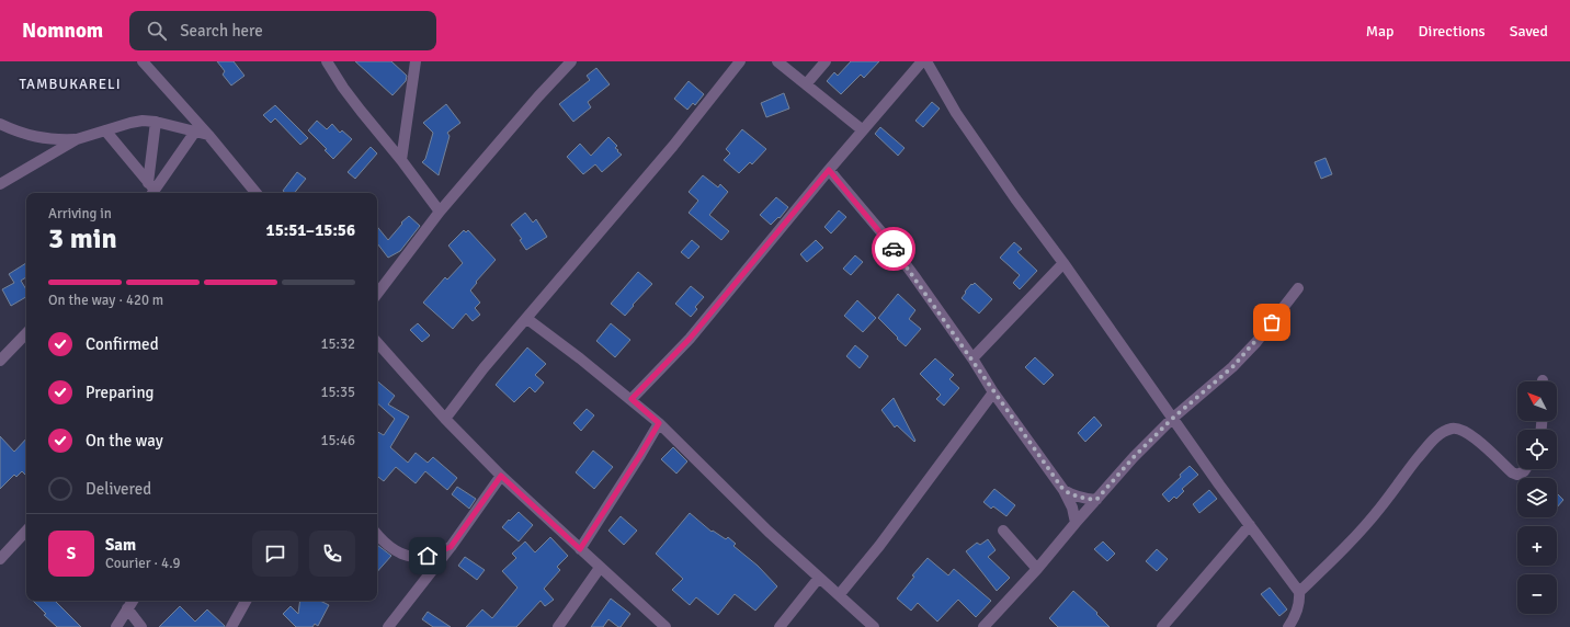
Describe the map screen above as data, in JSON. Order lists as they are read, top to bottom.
{
  "districts": ["TAMBUKARELI"],
  "north": "top left",
  "page": {
    "header": "Nomnom",
    "search": "Search here",
    "nav": ["Map", "Directions", "Saved"],
    "heading": ["3 min", "Arriving in", "15:51–15:56"],
    "panel": ["Sam", "Courier · 4.9"],
    "bar": "On the way · 420 m",
    "list": [
      ["Confirmed", "15:32"],
      ["Preparing", "15:35"],
      ["On the way", "15:46"],
      "Delivered"
    ],
    "map_buttons": ["+", "−"],
    "round": "S"
  }
}
